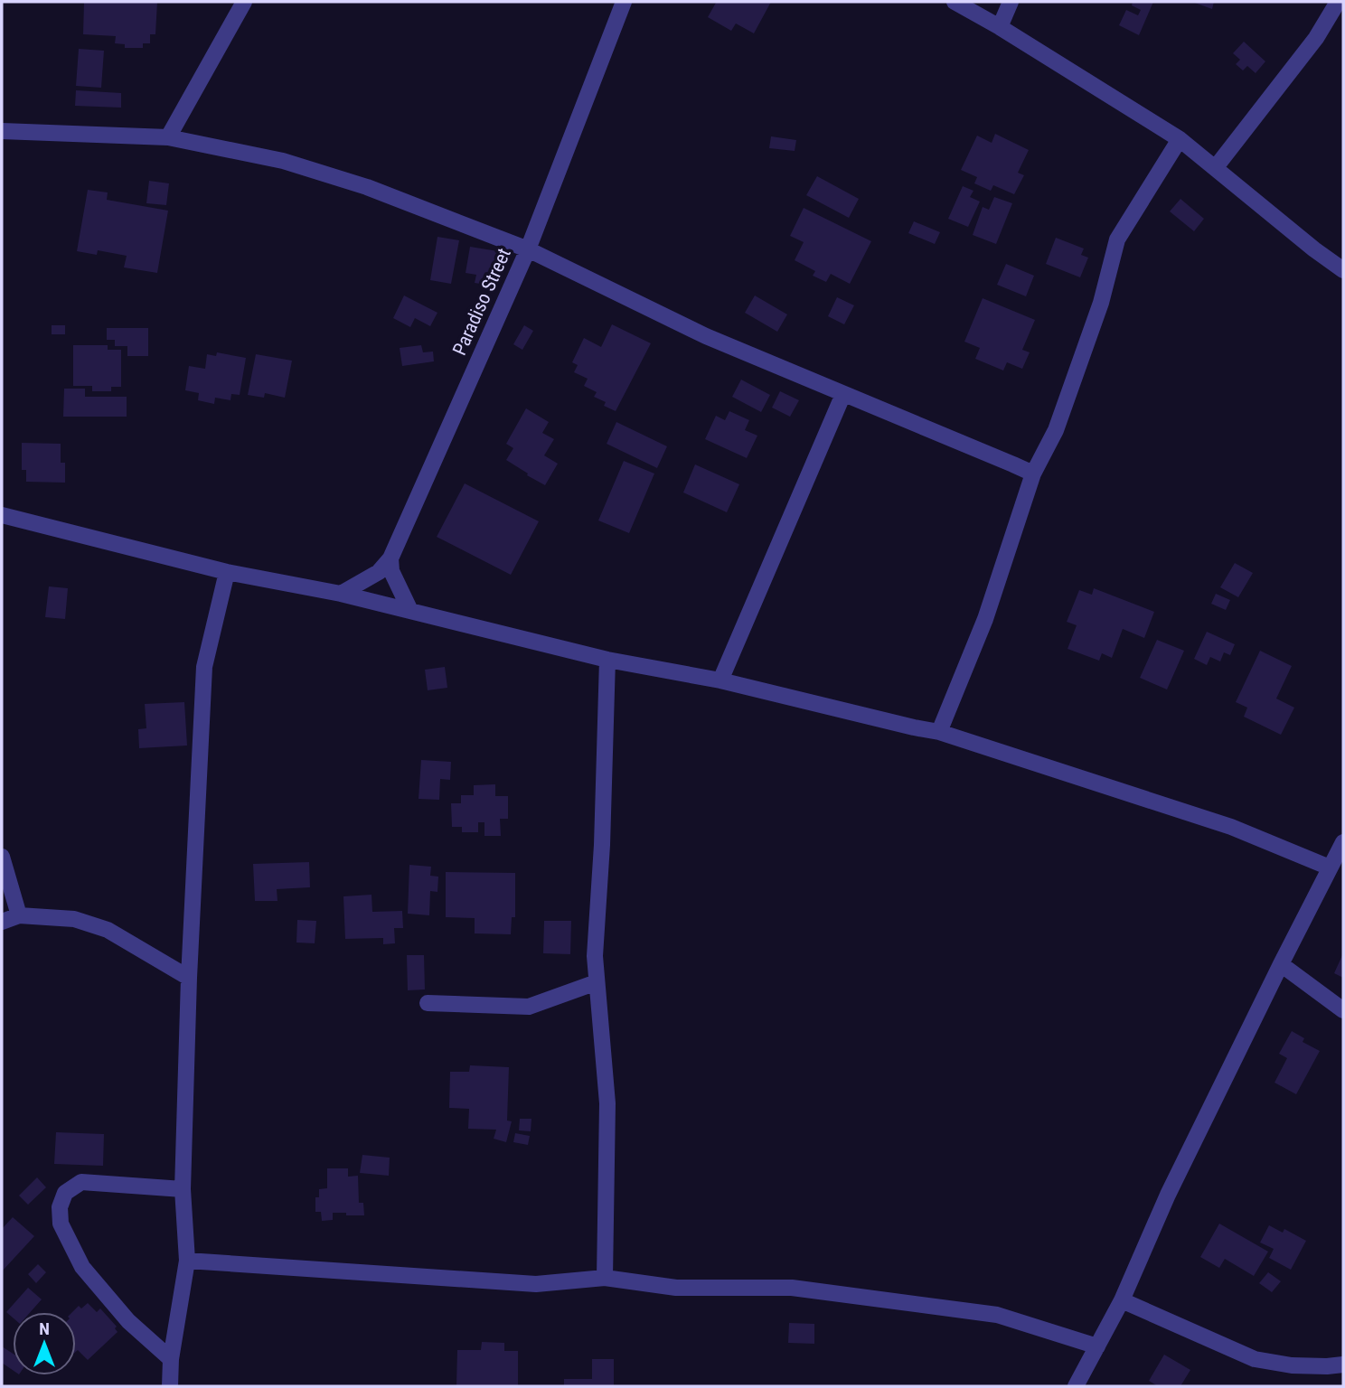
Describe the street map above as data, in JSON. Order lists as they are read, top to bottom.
{
  "streets": {
    "street": ["Paradiso Street"]
  },
  "north": "top"
}
